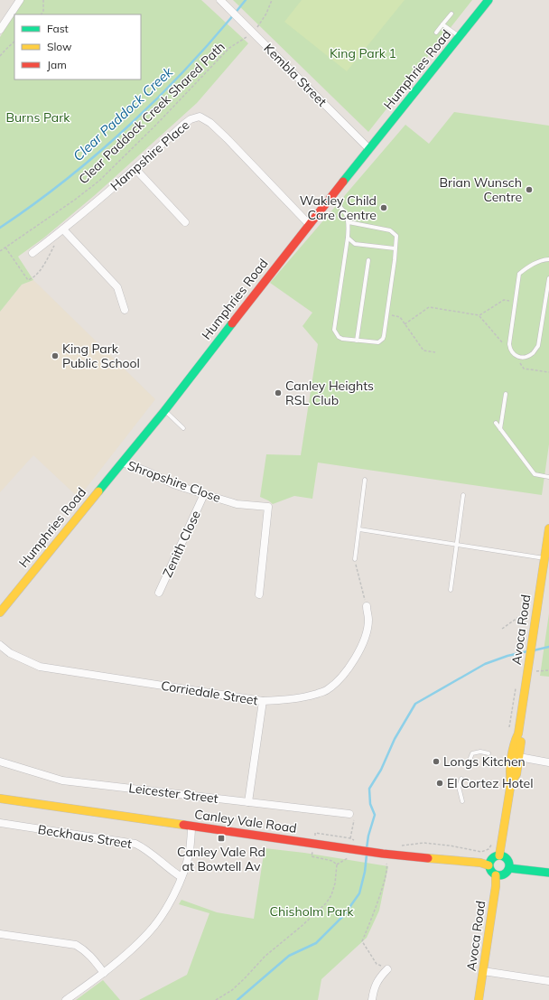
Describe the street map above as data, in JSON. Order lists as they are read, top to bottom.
{
  "streets": {
    "main road": ["Humphries Road", "Avoca Road", "Canley Vale Road"],
    "street": [
      "Kembla Street",
      "Hampshire Place",
      "Shropshire Close",
      "Zenith Close",
      "Corriedale Street",
      "Leicester Street",
      "Beckhaus Street"
    ],
    "path": ["Clear Paddock Creek Shared Path"]
  },
  "crossings": [
    ["Humphries Road", "Kembla Street"],
    ["Humphries Road", "Hampshire Place"],
    ["Humphries Road", "Shropshire Close"],
    ["Shropshire Close", "Zenith Close"],
    ["Avoca Road", "Canley Vale Road"]
  ],
  "water": ["Clear Paddock Creek"],
  "parks": ["King Park 1", "Burns Park", "Chisholm Park"],
  "places": {
    "other": [
      "Brian Wunsch Centre",
      "Wakley Child Care Centre",
      "King Park Public School",
      "Canley Heights RSL Club",
      "Longs Kitchen",
      "El Cortez Hotel"
    ],
    "transit": ["Canley Vale Rd at Bowtell Av"]
  },
  "legend": ["Fast", "Slow", "Jam"]
}
